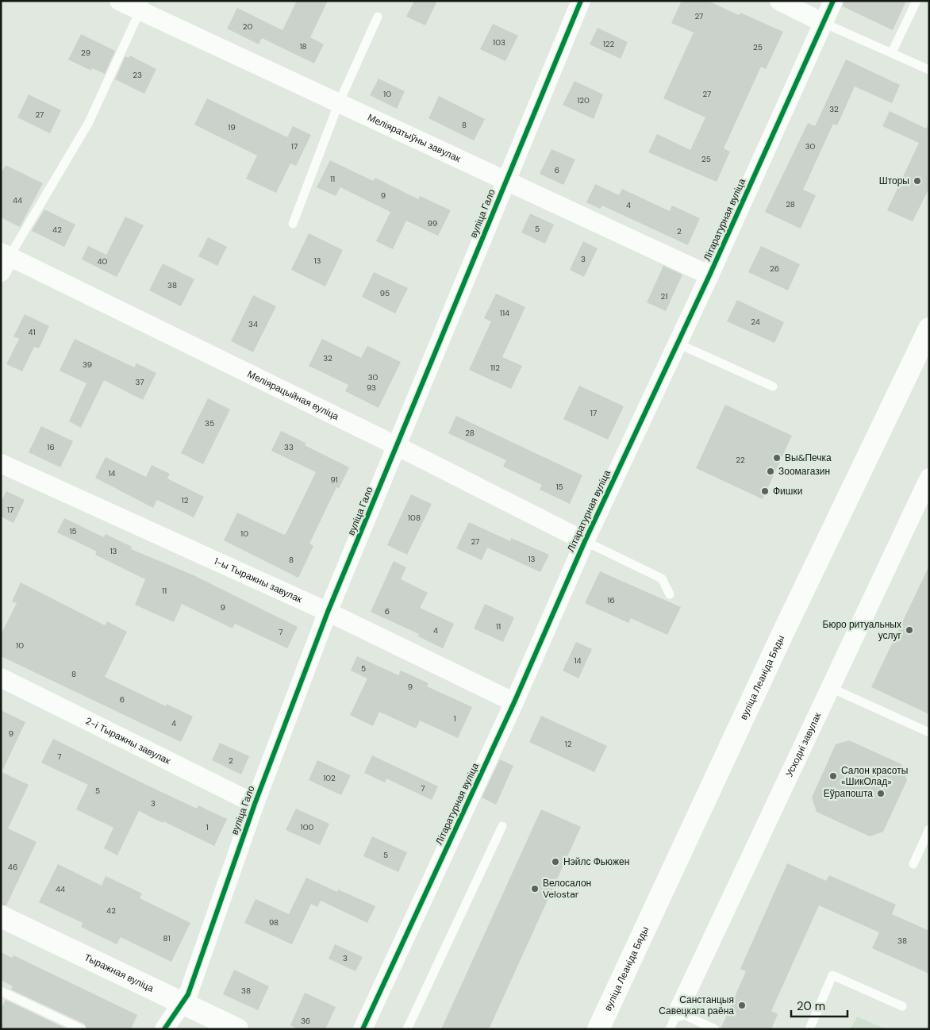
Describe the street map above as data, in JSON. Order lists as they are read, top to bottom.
{
  "streets": {
    "main road": ["вуліца Леаніда Бяды", "Тыражная вуліца"],
    "street": [
      "Меліяратыўны завулак",
      "вуліца Гало",
      "Літаратурная вуліца",
      "Меліярацыйная вуліца",
      "1-ы Тыражны завулак",
      "2-і Тыражны завулак",
      "Усходні завулак"
    ]
  },
  "crossings": [
    ["Меліяратыўны завулак", "вуліца Гало"],
    ["Меліяратыўны завулак", "Літаратурная вуліца"],
    ["вуліца Гало", "Меліярацыйная вуліца"],
    ["вуліца Гало", "1-ы Тыражны завулак"],
    ["вуліца Гало", "2-і Тыражны завулак"],
    ["вуліца Гало", "Тыражная вуліца"],
    ["Літаратурная вуліца", "Меліярацыйная вуліца"],
    ["Літаратурная вуліца", "1-ы Тыражны завулак"]
  ],
  "places": [
    "Шторы",
    "Вы&Печка",
    "Зоомагазин",
    "Фишки",
    "Бюро ритуальных услуг",
    "Салон красоты «ШикОлад»",
    "Еўрапошта",
    "Нэйлс Фьюжен",
    "Велосалон Velostar",
    "Санстанцыя Савецкага раёна"
  ],
  "house_numbers": [
    "27",
    "20",
    "103",
    "122",
    "18",
    "25",
    "29",
    "23",
    "10",
    "27",
    "120",
    "32",
    "27",
    "8",
    "19",
    "17",
    "30",
    "25",
    "6",
    "11",
    "9",
    "44",
    "28",
    "4",
    "99",
    "5",
    "42",
    "2",
    "3",
    "13",
    "40",
    "26",
    "38",
    "95",
    "21",
    "114",
    "24",
    "34",
    "41",
    "32",
    "39",
    "112",
    "30",
    "37",
    "93",
    "17",
    "35",
    "28",
    "16",
    "33",
    "22",
    "14",
    "91",
    "15",
    "12",
    "17",
    "108",
    "15",
    "10",
    "27",
    "13",
    "13",
    "8",
    "11",
    "16",
    "9",
    "6",
    "11",
    "4",
    "7",
    "10",
    "14",
    "5",
    "8",
    "9",
    "6",
    "1",
    "4",
    "9",
    "12",
    "7",
    "2",
    "102",
    "7",
    "5",
    "3",
    "1",
    "100",
    "5",
    "46",
    "44",
    "42",
    "98",
    "81",
    "38",
    "3",
    "38",
    "36"
  ],
  "scale_bar": "20 m"
}
